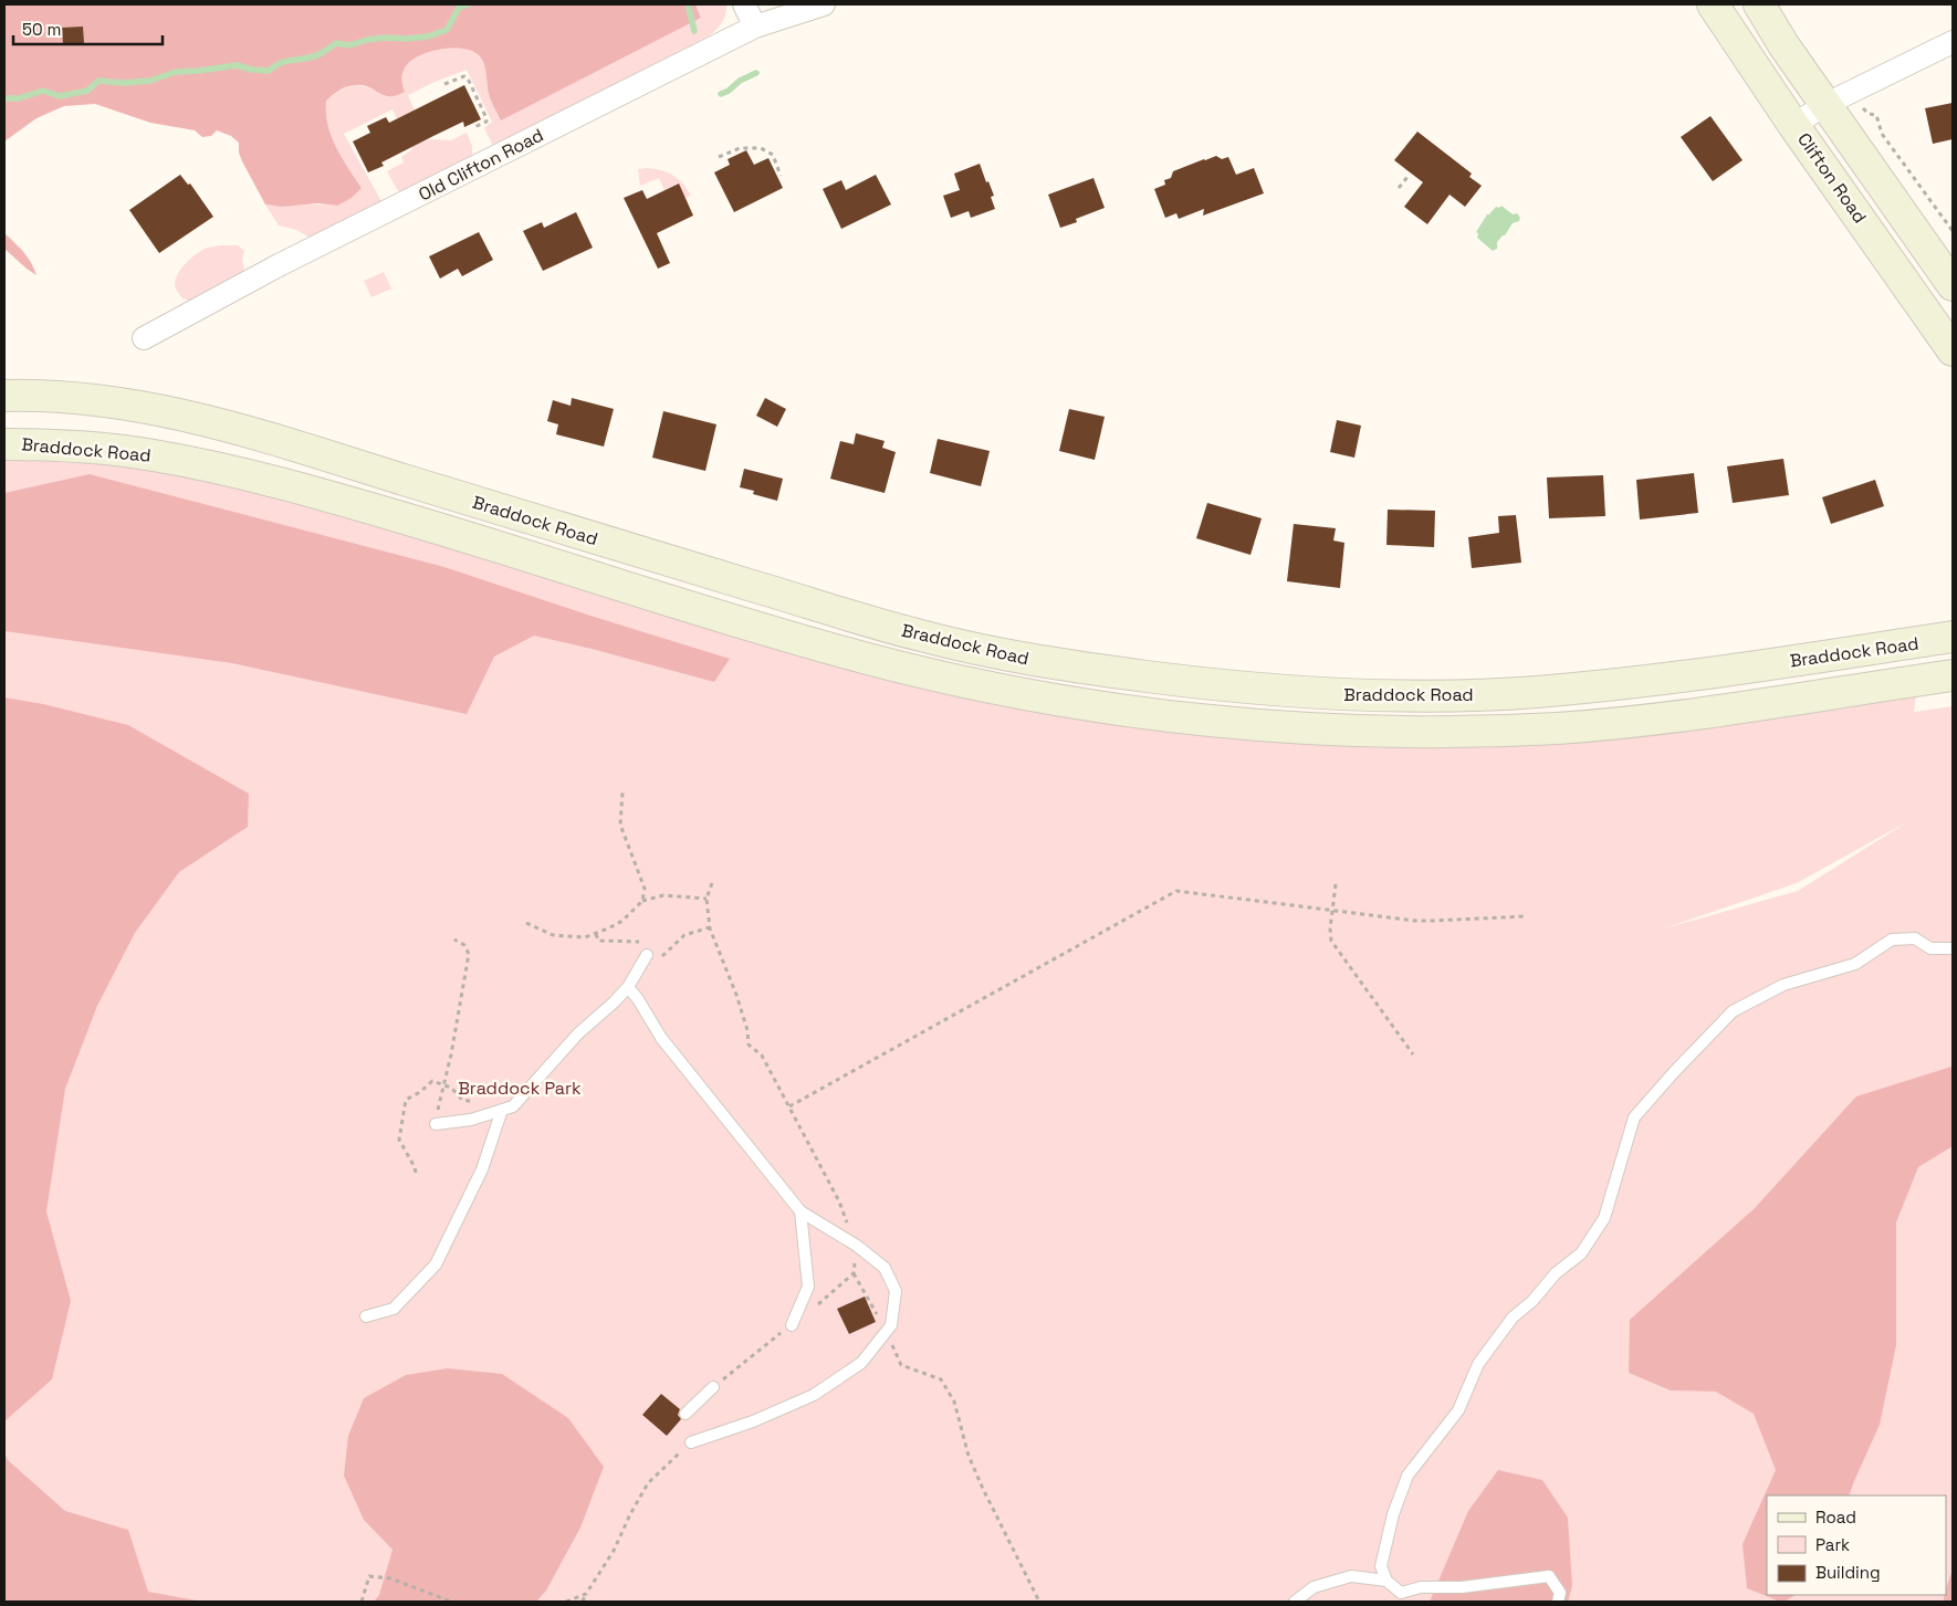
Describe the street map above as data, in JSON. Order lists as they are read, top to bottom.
{
  "streets": {
    "main road": ["Clifton Road", "Braddock Road"],
    "street": ["Old Clifton Road"]
  },
  "parks": ["Braddock Park"],
  "legend": ["Road", "Park", "Building"],
  "scale_bar": "50 m"
}
